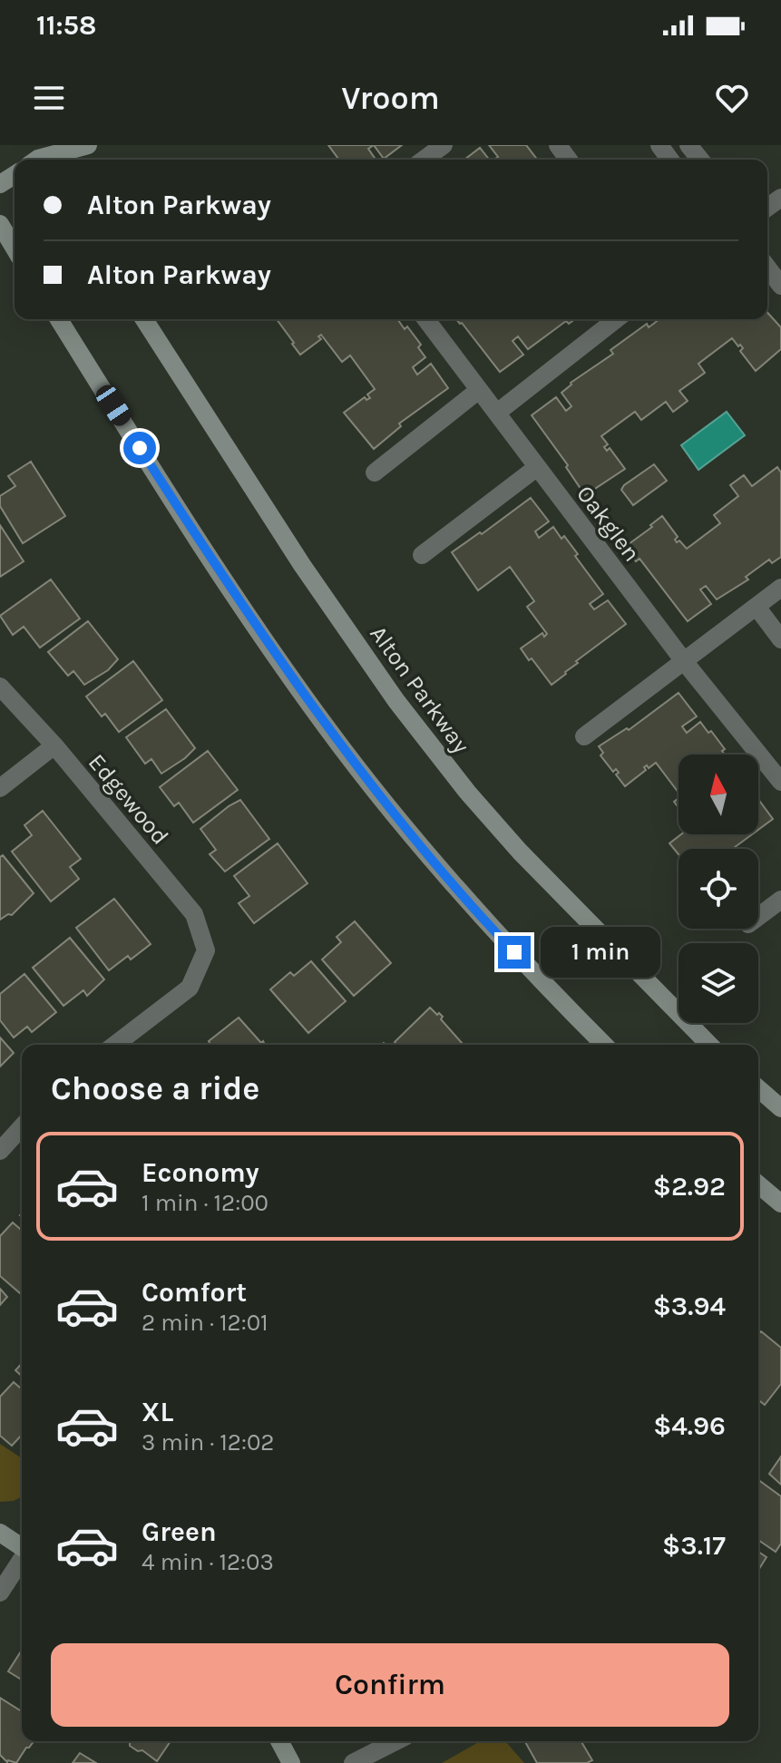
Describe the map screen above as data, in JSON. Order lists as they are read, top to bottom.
{
  "streets": {
    "main road": ["Alton Parkway"],
    "street": ["Oakglen", "Edgewood"]
  },
  "north": "top",
  "page": {
    "status": "11:58",
    "header": "Vroom",
    "banner": ["Alton Parkway", "Alton Parkway"],
    "bubble": "1 min",
    "heading": "Choose a ride",
    "list": [
      {
        "name": "Economy",
        "note": "1 min · 12:00",
        "value": "$2.92"
      },
      {
        "name": "Comfort",
        "note": "2 min · 12:01",
        "value": "$3.94"
      },
      {
        "name": "XL",
        "note": "3 min · 12:02",
        "value": "$4.96"
      },
      {
        "name": "Green",
        "note": "4 min · 12:03",
        "value": "$3.17"
      }
    ],
    "buttons": "Confirm"
  }
}
